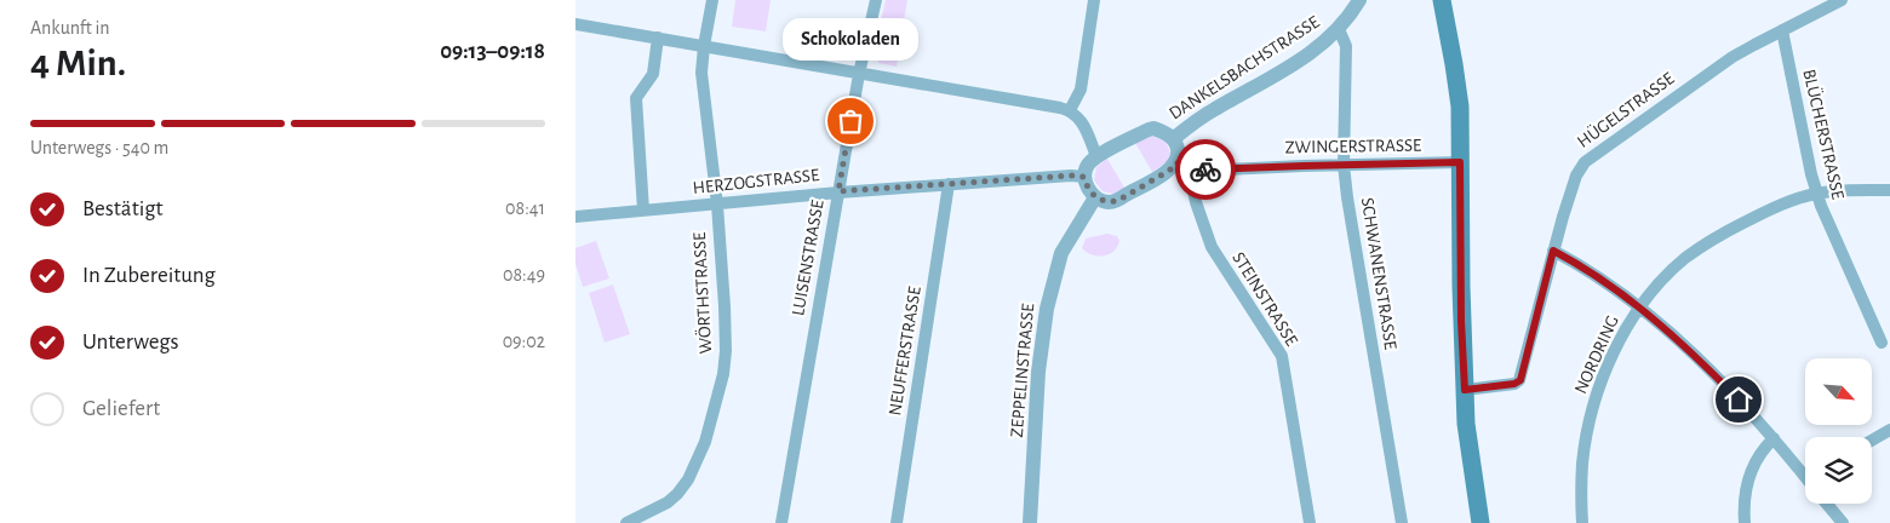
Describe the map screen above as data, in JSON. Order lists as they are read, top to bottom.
{
  "streets": {
    "street": [
      "DANKELSBACHSTRASSE",
      "HÜGELSTRASSE",
      "BLÜCHERSTRASSE",
      "ZWINGERSTRASSE",
      "HERZOGSTRASSE",
      "LUISENSTRASSE",
      "SCHWANENSTRASSE",
      "WÖRTHSTRASSE",
      "STEINSTRASSE",
      "NEUFFERSTRASSE",
      "NORDRING",
      "ZEPPELINSTRASSE"
    ]
  },
  "crossings": [
    ["DANKELSBACHSTRASSE", "SCHWANENSTRASSE"],
    ["HÜGELSTRASSE", "BLÜCHERSTRASSE"],
    ["BLÜCHERSTRASSE", "NORDRING"],
    ["ZWINGERSTRASSE", "SCHWANENSTRASSE"],
    ["ZWINGERSTRASSE", "STEINSTRASSE"],
    ["HERZOGSTRASSE", "LUISENSTRASSE"],
    ["HERZOGSTRASSE", "WÖRTHSTRASSE"],
    ["HERZOGSTRASSE", "NEUFFERSTRASSE"]
  ],
  "places": ["Schokoladen"],
  "north": "bottom right",
  "page": {
    "heading": ["4 Min.", "Ankunft in", "09:13–09:18"],
    "bubble": "Schokoladen",
    "bar": "Unterwegs · 540 m",
    "list": [
      ["Bestätigt", "08:41"],
      ["In Zubereitung", "08:49"],
      ["Unterwegs", "09:02"],
      "Geliefert"
    ]
  }
}
